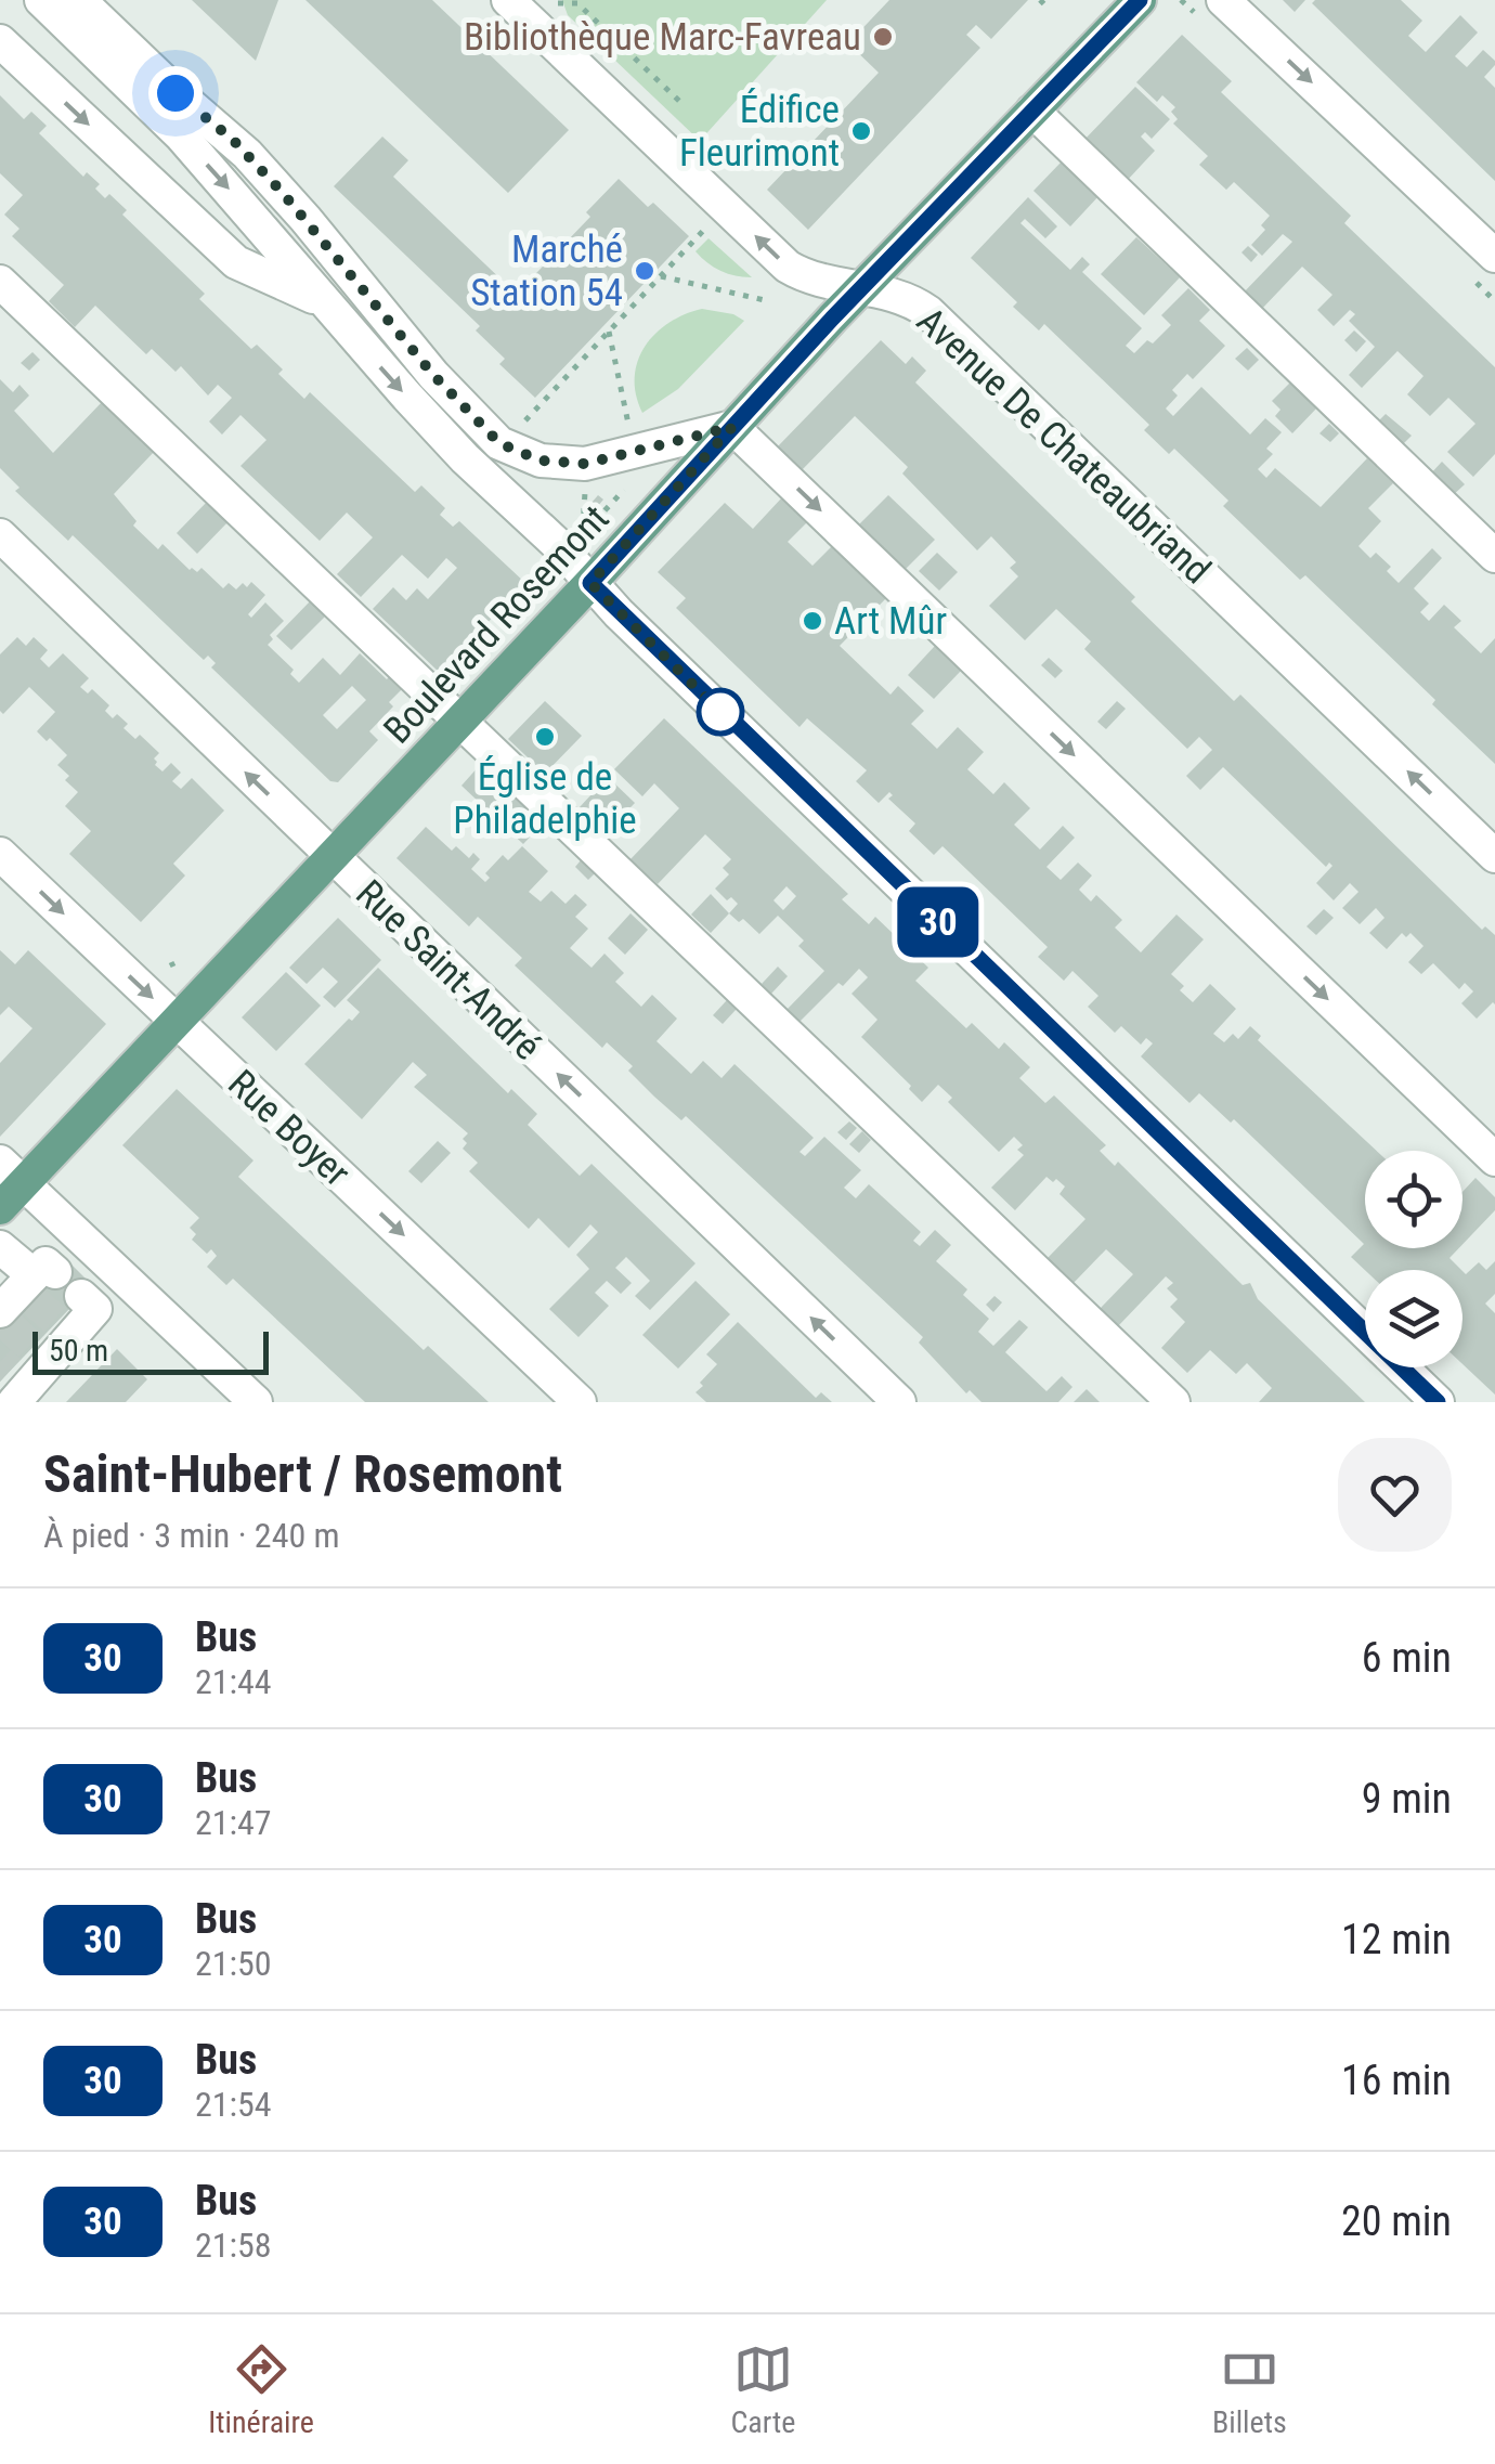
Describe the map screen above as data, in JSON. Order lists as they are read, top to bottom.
{
  "streets": {
    "main road": ["Boulevard Rosemont"],
    "street": ["Avenue De Chateaubriand", "Rue Saint-André", "Rue Boyer"]
  },
  "crossings": [
    ["Avenue De Chateaubriand", "Boulevard Rosemont"],
    ["Boulevard Rosemont", "Rue Saint-André"],
    ["Boulevard Rosemont", "Rue Boyer"]
  ],
  "places": [
    "Bibliothèque Marc-Favreau",
    "Édifice Fleurimont",
    "Marché Station 54",
    "Art Mûr",
    "Église de Philadelphie"
  ],
  "lines": ["bus line 30"],
  "scale_bar": "50 m",
  "page": {
    "on_map": "30",
    "scale": "50 m",
    "heading": ["Saint-Hubert / Rosemont", "À pied · 3 min · 240 m"],
    "list": [
      {
        "mark": "30",
        "name": "Bus",
        "note": "21:44",
        "value": "6 min"
      },
      {
        "mark": "30",
        "name": "Bus",
        "note": "21:47",
        "value": "9 min"
      },
      {
        "mark": "30",
        "name": "Bus",
        "note": "21:50",
        "value": "12 min"
      },
      {
        "mark": "30",
        "name": "Bus",
        "note": "21:54",
        "value": "16 min"
      },
      {
        "mark": "30",
        "name": "Bus",
        "note": "21:58",
        "value": "20 min"
      }
    ],
    "tabs": ["Itinéraire", "Carte", "Billets"]
  }
}
